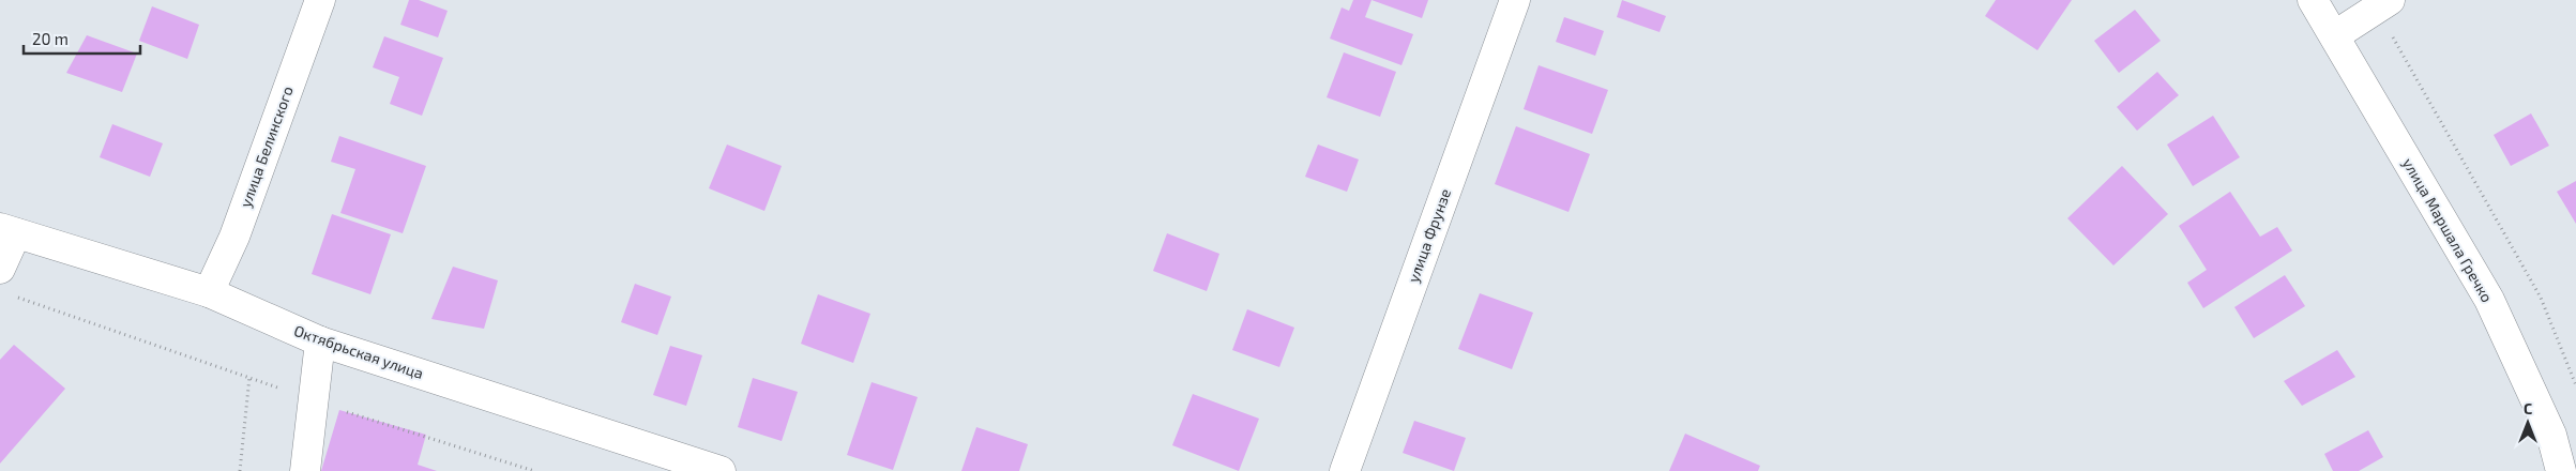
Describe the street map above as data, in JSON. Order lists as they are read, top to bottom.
{
  "streets": {
    "street": [
      "улица Белинского",
      "улица Маршала Гречко",
      "улица Фрунзе",
      "Октябрьская улица"
    ]
  },
  "crossings": [
    ["улица Белинского", "Октябрьская улица"]
  ],
  "scale_bar": "20 m",
  "north": "top"
}
